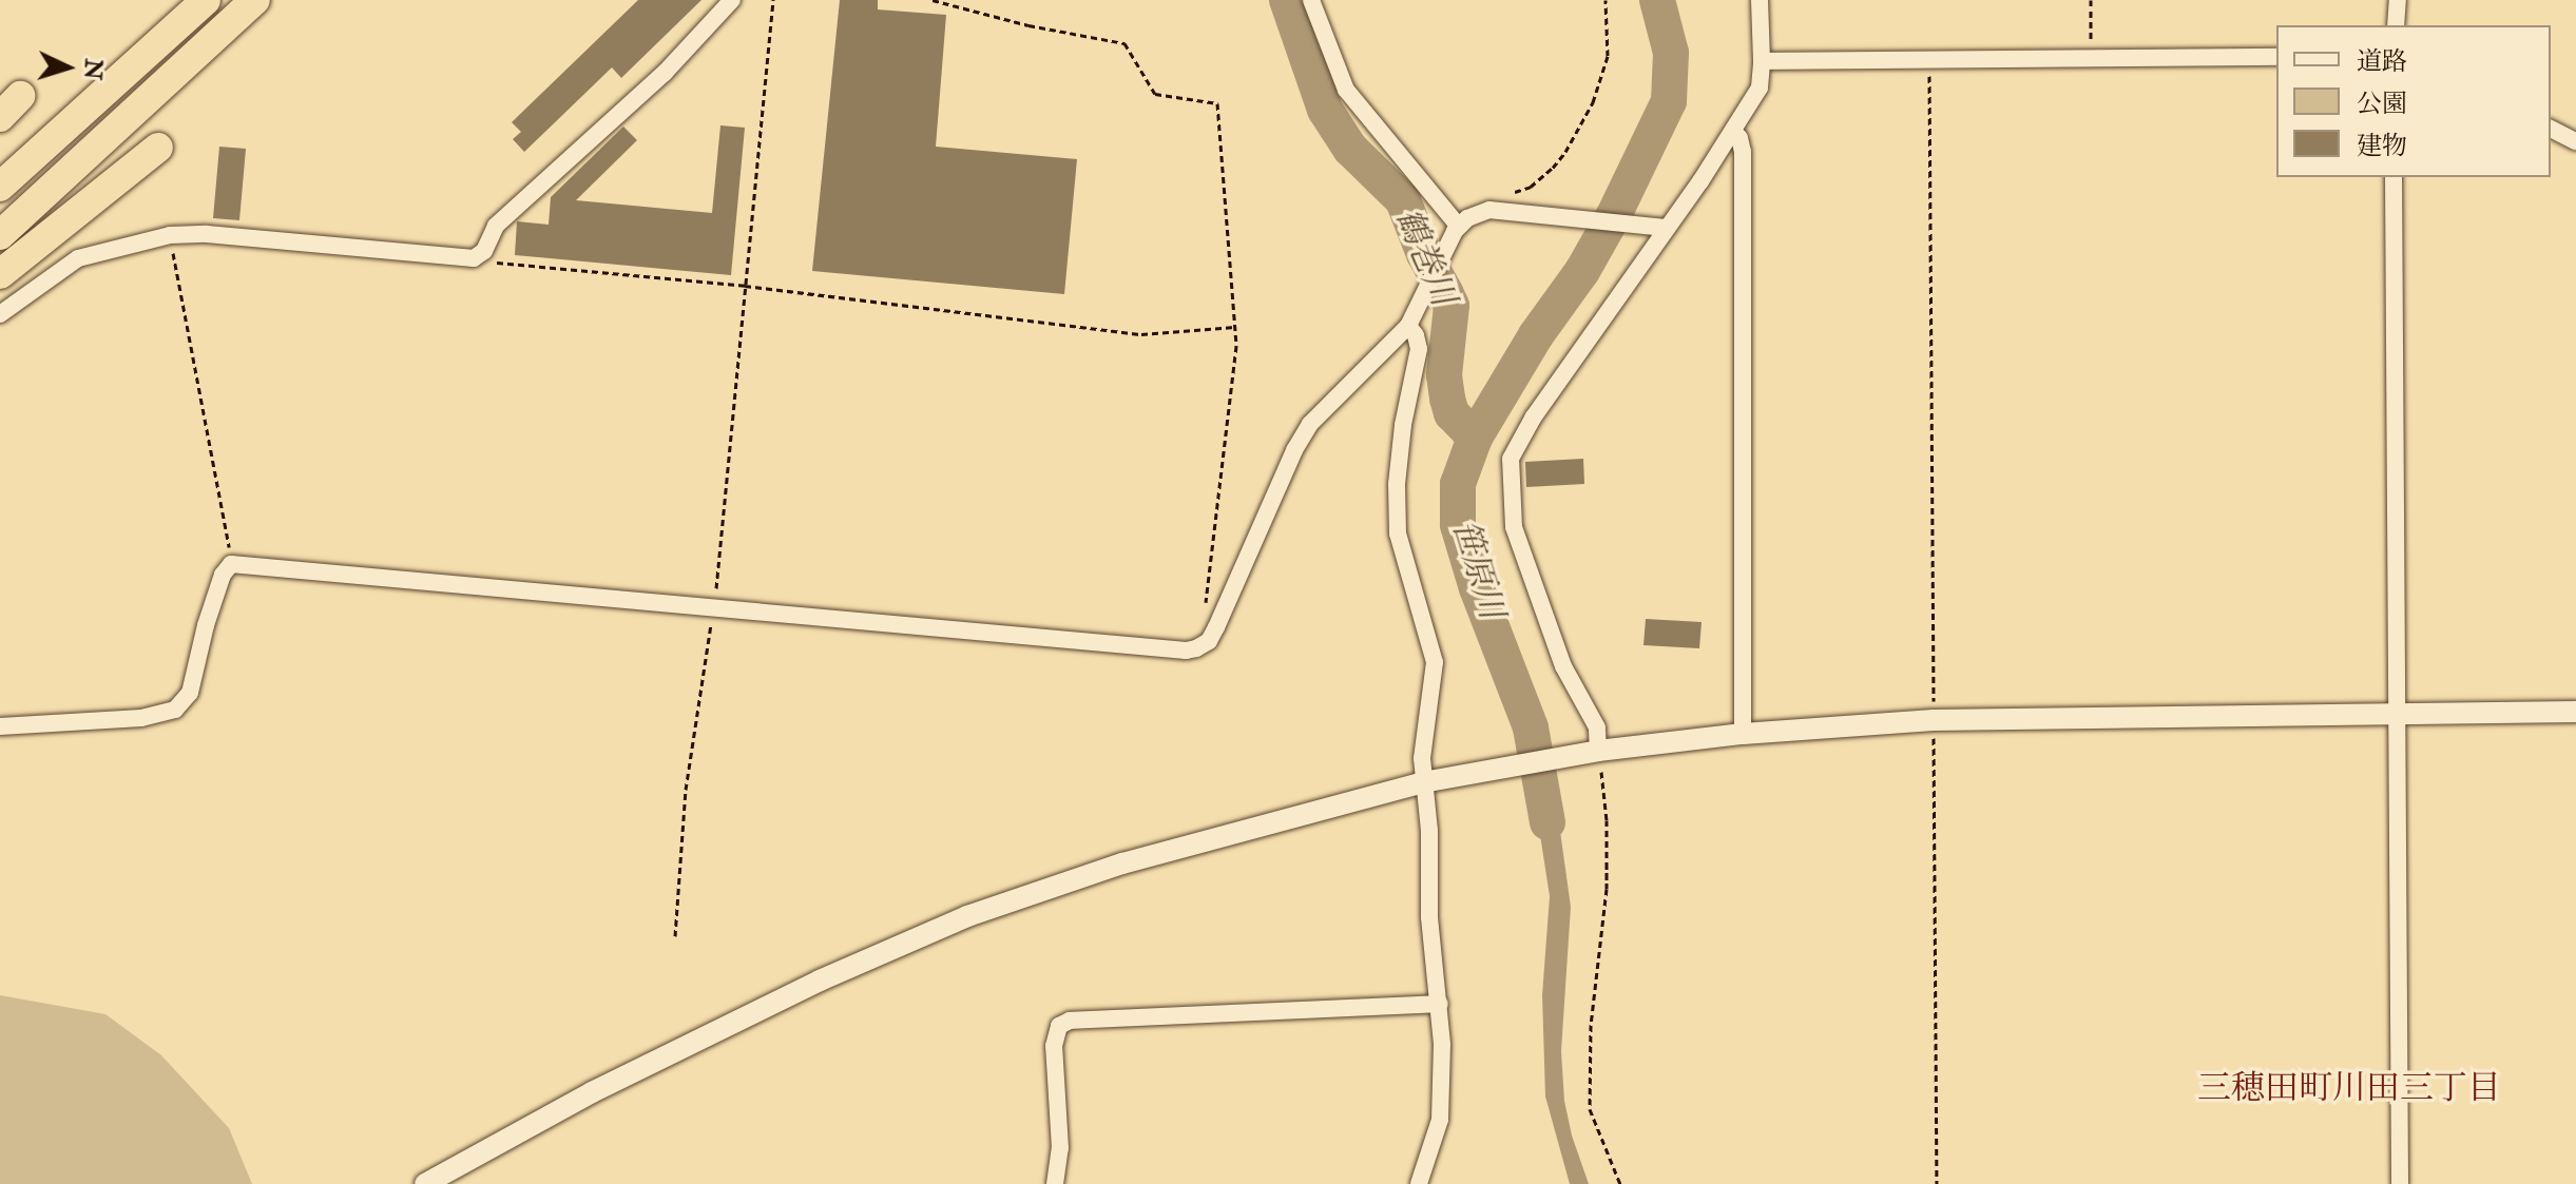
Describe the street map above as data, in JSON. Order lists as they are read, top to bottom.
{
  "districts": ["三穂田町川田三丁目"],
  "water": ["鶴巻川", "笹原川"],
  "legend": ["道路", "公園", "建物"],
  "north": "right"
}
